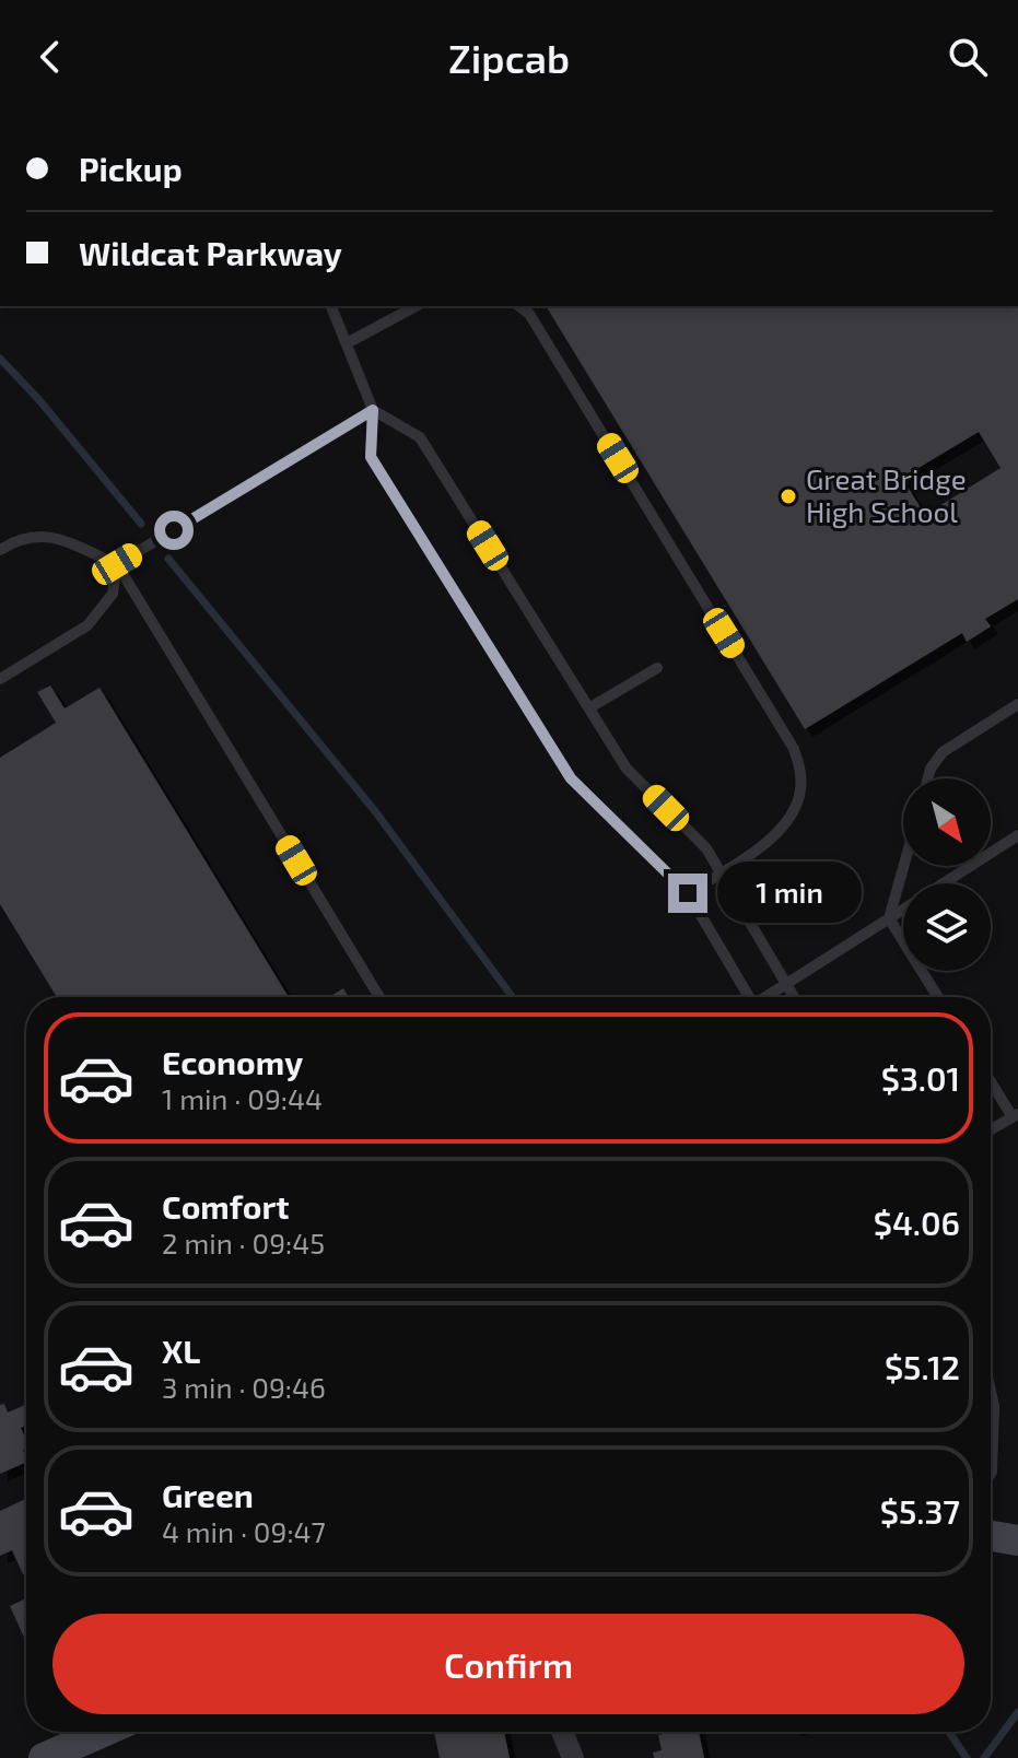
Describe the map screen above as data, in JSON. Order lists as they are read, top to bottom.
{
  "places": ["Great Bridge High School"],
  "north": "bottom right",
  "page": {
    "header": "Zipcab",
    "banner": ["Pickup", "Wildcat Parkway"],
    "bubble": "1 min",
    "list": [
      {
        "name": "Economy",
        "note": "1 min · 09:44",
        "value": "$3.01"
      },
      {
        "name": "Comfort",
        "note": "2 min · 09:45",
        "value": "$4.06"
      },
      {
        "name": "XL",
        "note": "3 min · 09:46",
        "value": "$5.12"
      },
      {
        "name": "Green",
        "note": "4 min · 09:47",
        "value": "$5.37"
      }
    ],
    "buttons": "Confirm"
  }
}
